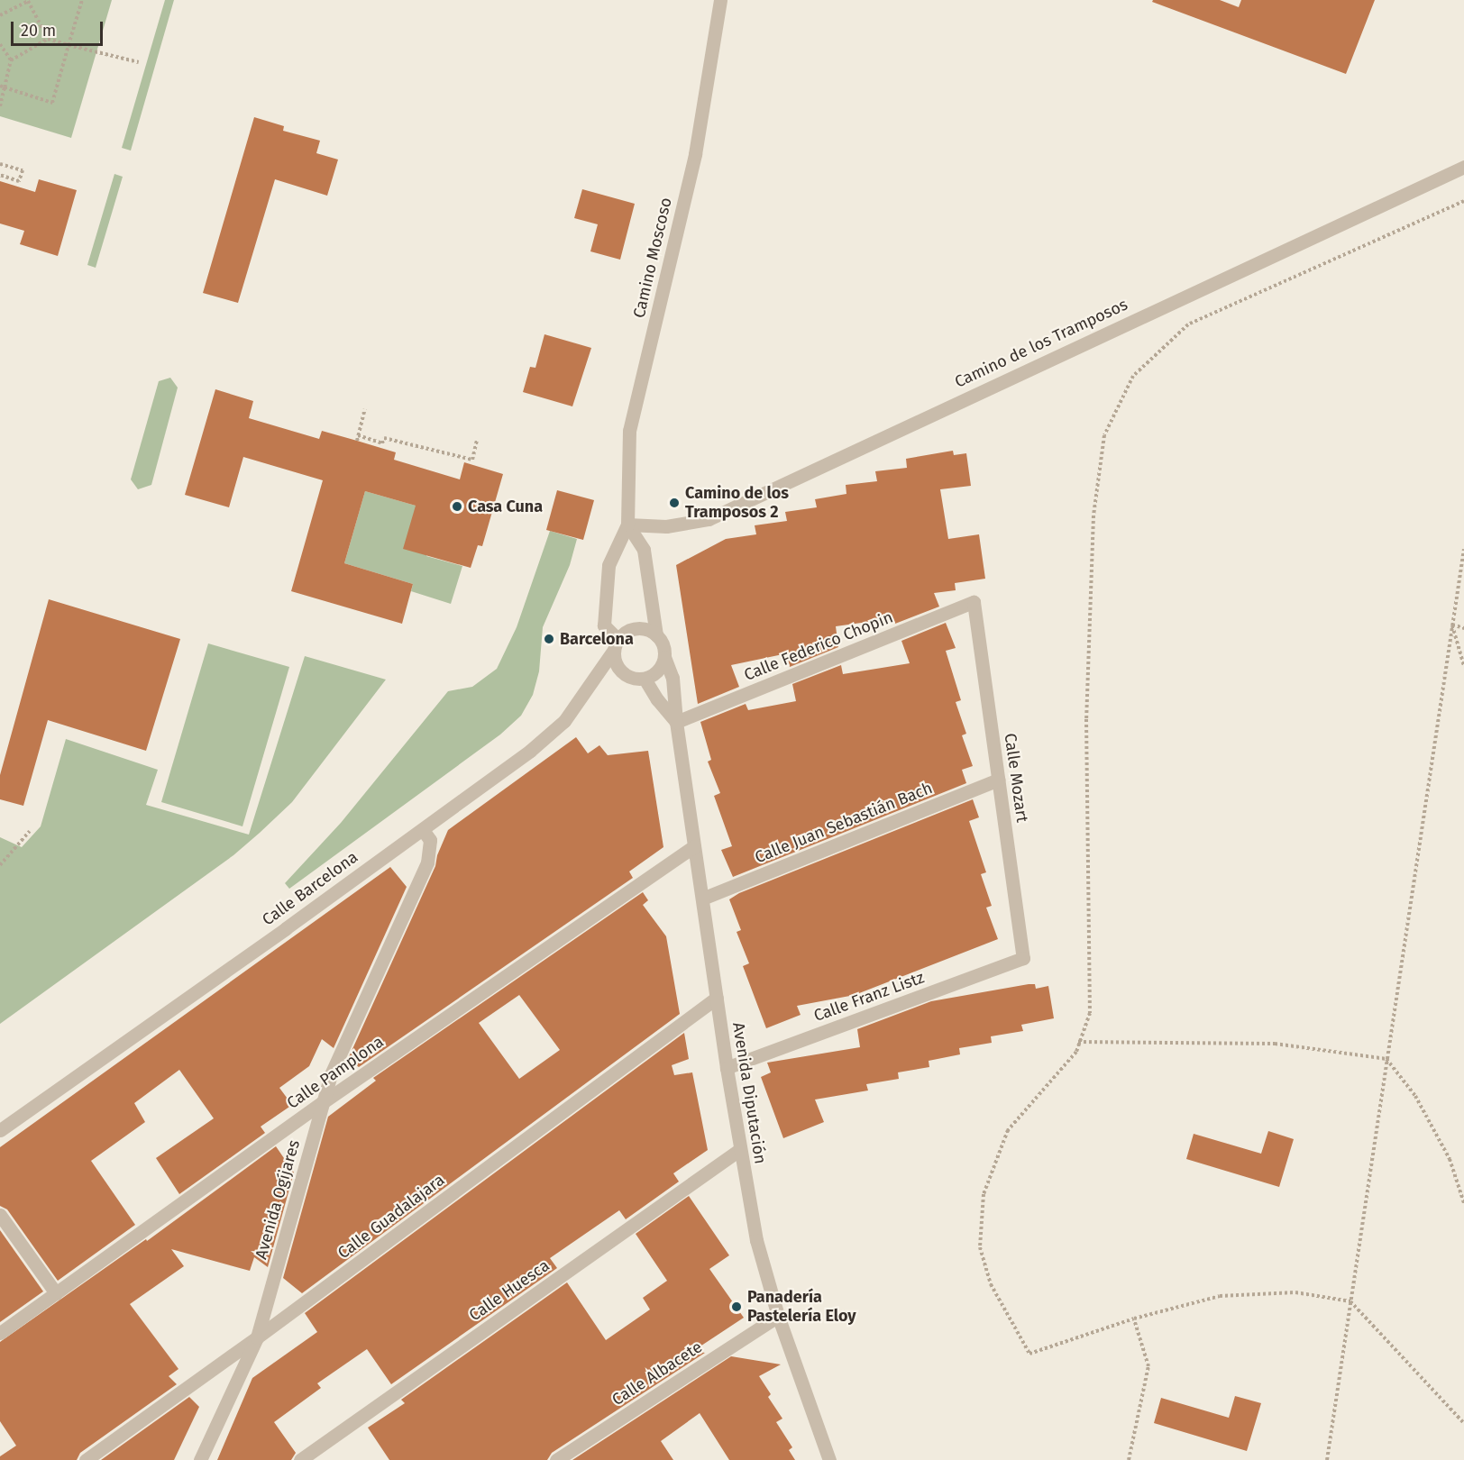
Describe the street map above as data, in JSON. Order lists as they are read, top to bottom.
{
  "streets": {
    "street": [
      "Camino Moscoso",
      "Camino de los Tramposos",
      "Calle Federico Chopin",
      "Calle Mozart",
      "Calle Juan Sebastián Bach",
      "Calle Barcelona",
      "Calle Franz Listz",
      "Calle Pamplona",
      "Avenida Diputación",
      "Avenida Ogíjares",
      "Calle Guadalajara",
      "Calle Huesca",
      "Calle Albacete"
    ]
  },
  "crossings": [
    ["Camino Moscoso", "Camino de los Tramposos"],
    ["Camino Moscoso", "Calle Barcelona"],
    ["Camino Moscoso", "Avenida Diputación"],
    ["Calle Federico Chopin", "Calle Mozart"],
    ["Calle Federico Chopin", "Avenida Diputación"],
    ["Calle Mozart", "Calle Juan Sebastián Bach"],
    ["Calle Mozart", "Calle Franz Listz"],
    ["Calle Juan Sebastián Bach", "Avenida Diputación"],
    ["Calle Barcelona", "Avenida Diputación"],
    ["Calle Barcelona", "Avenida Ogíjares"],
    ["Calle Franz Listz", "Avenida Diputación"],
    ["Calle Pamplona", "Avenida Diputación"],
    ["Calle Pamplona", "Avenida Ogíjares"],
    ["Avenida Diputación", "Calle Guadalajara"],
    ["Avenida Diputación", "Calle Huesca"],
    ["Avenida Diputación", "Calle Albacete"],
    ["Avenida Ogíjares", "Calle Guadalajara"]
  ],
  "places": [
    "Camino de los Tramposos 2",
    "Casa Cuna",
    "Barcelona",
    "Panadería Pastelería Eloy"
  ],
  "scale_bar": "20 m"
}
